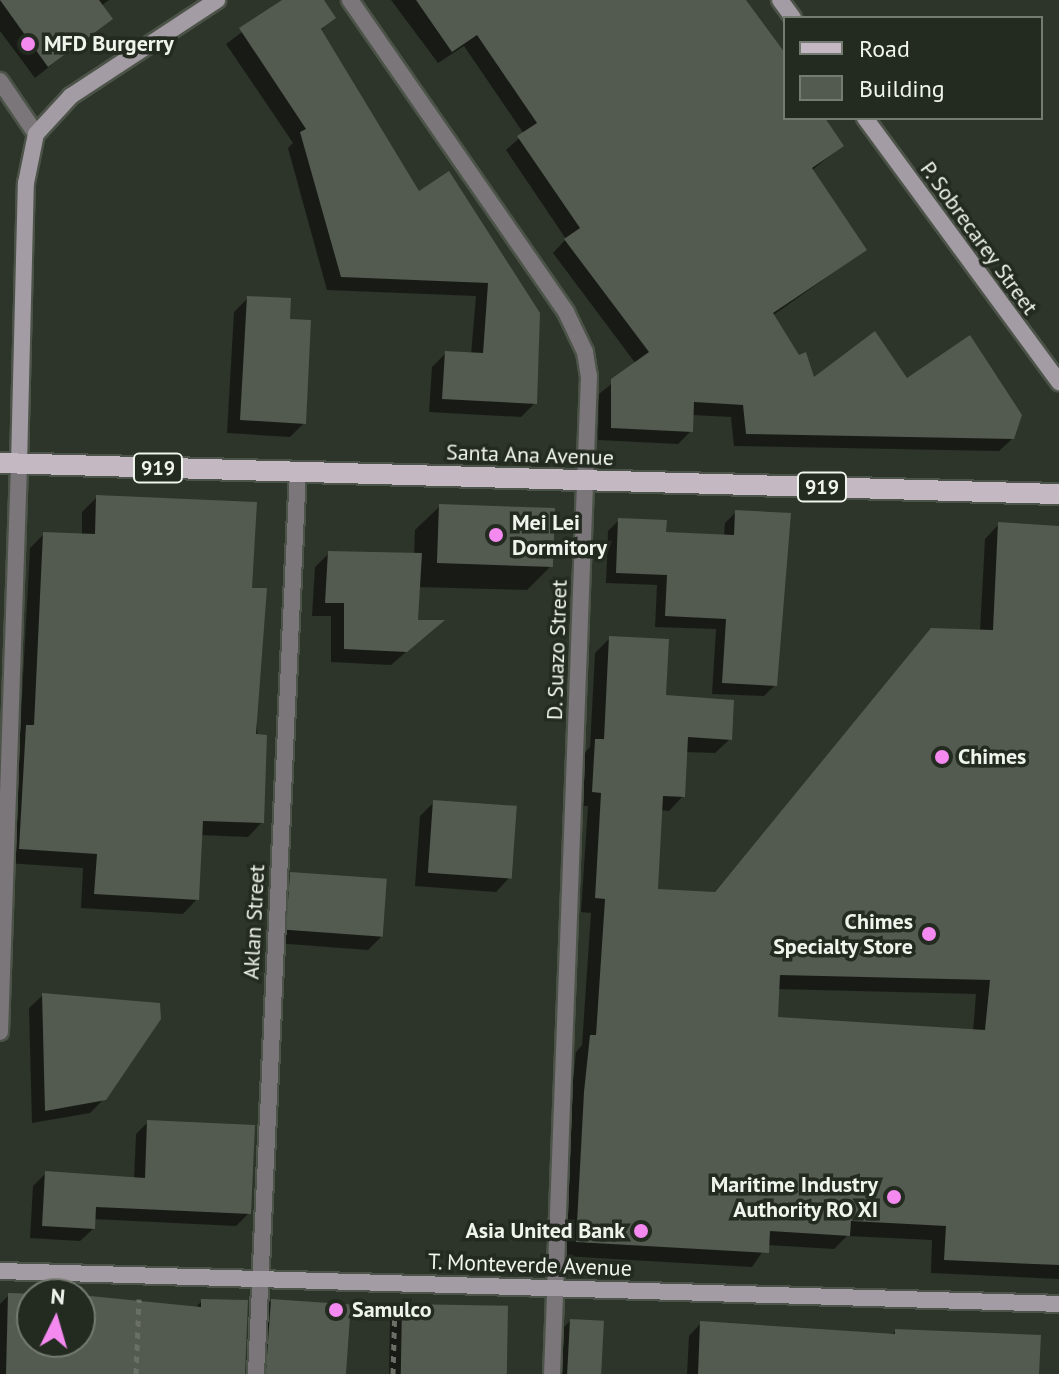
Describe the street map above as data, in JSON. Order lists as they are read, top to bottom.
{
  "streets": {
    "main road": ["Santa Ana Avenue", "919"],
    "street": [
      "P. Sobrecarey Street",
      "D. Suazo Street",
      "Aklan Street",
      "T. Monteverde Avenue"
    ]
  },
  "crossings": [
    ["Santa Ana Avenue", "D. Suazo Street"],
    ["Santa Ana Avenue", "Aklan Street"],
    ["D. Suazo Street", "T. Monteverde Avenue"],
    ["Aklan Street", "T. Monteverde Avenue"]
  ],
  "places": [
    "MFD Burgerry",
    "Mei Lei Dormitory",
    "Chimes",
    "Chimes Specialty Store",
    "Maritime Industry Authority RO XI",
    "Asia United Bank",
    "Samulco"
  ],
  "legend": ["Road", "Building"],
  "north": "top"
}
